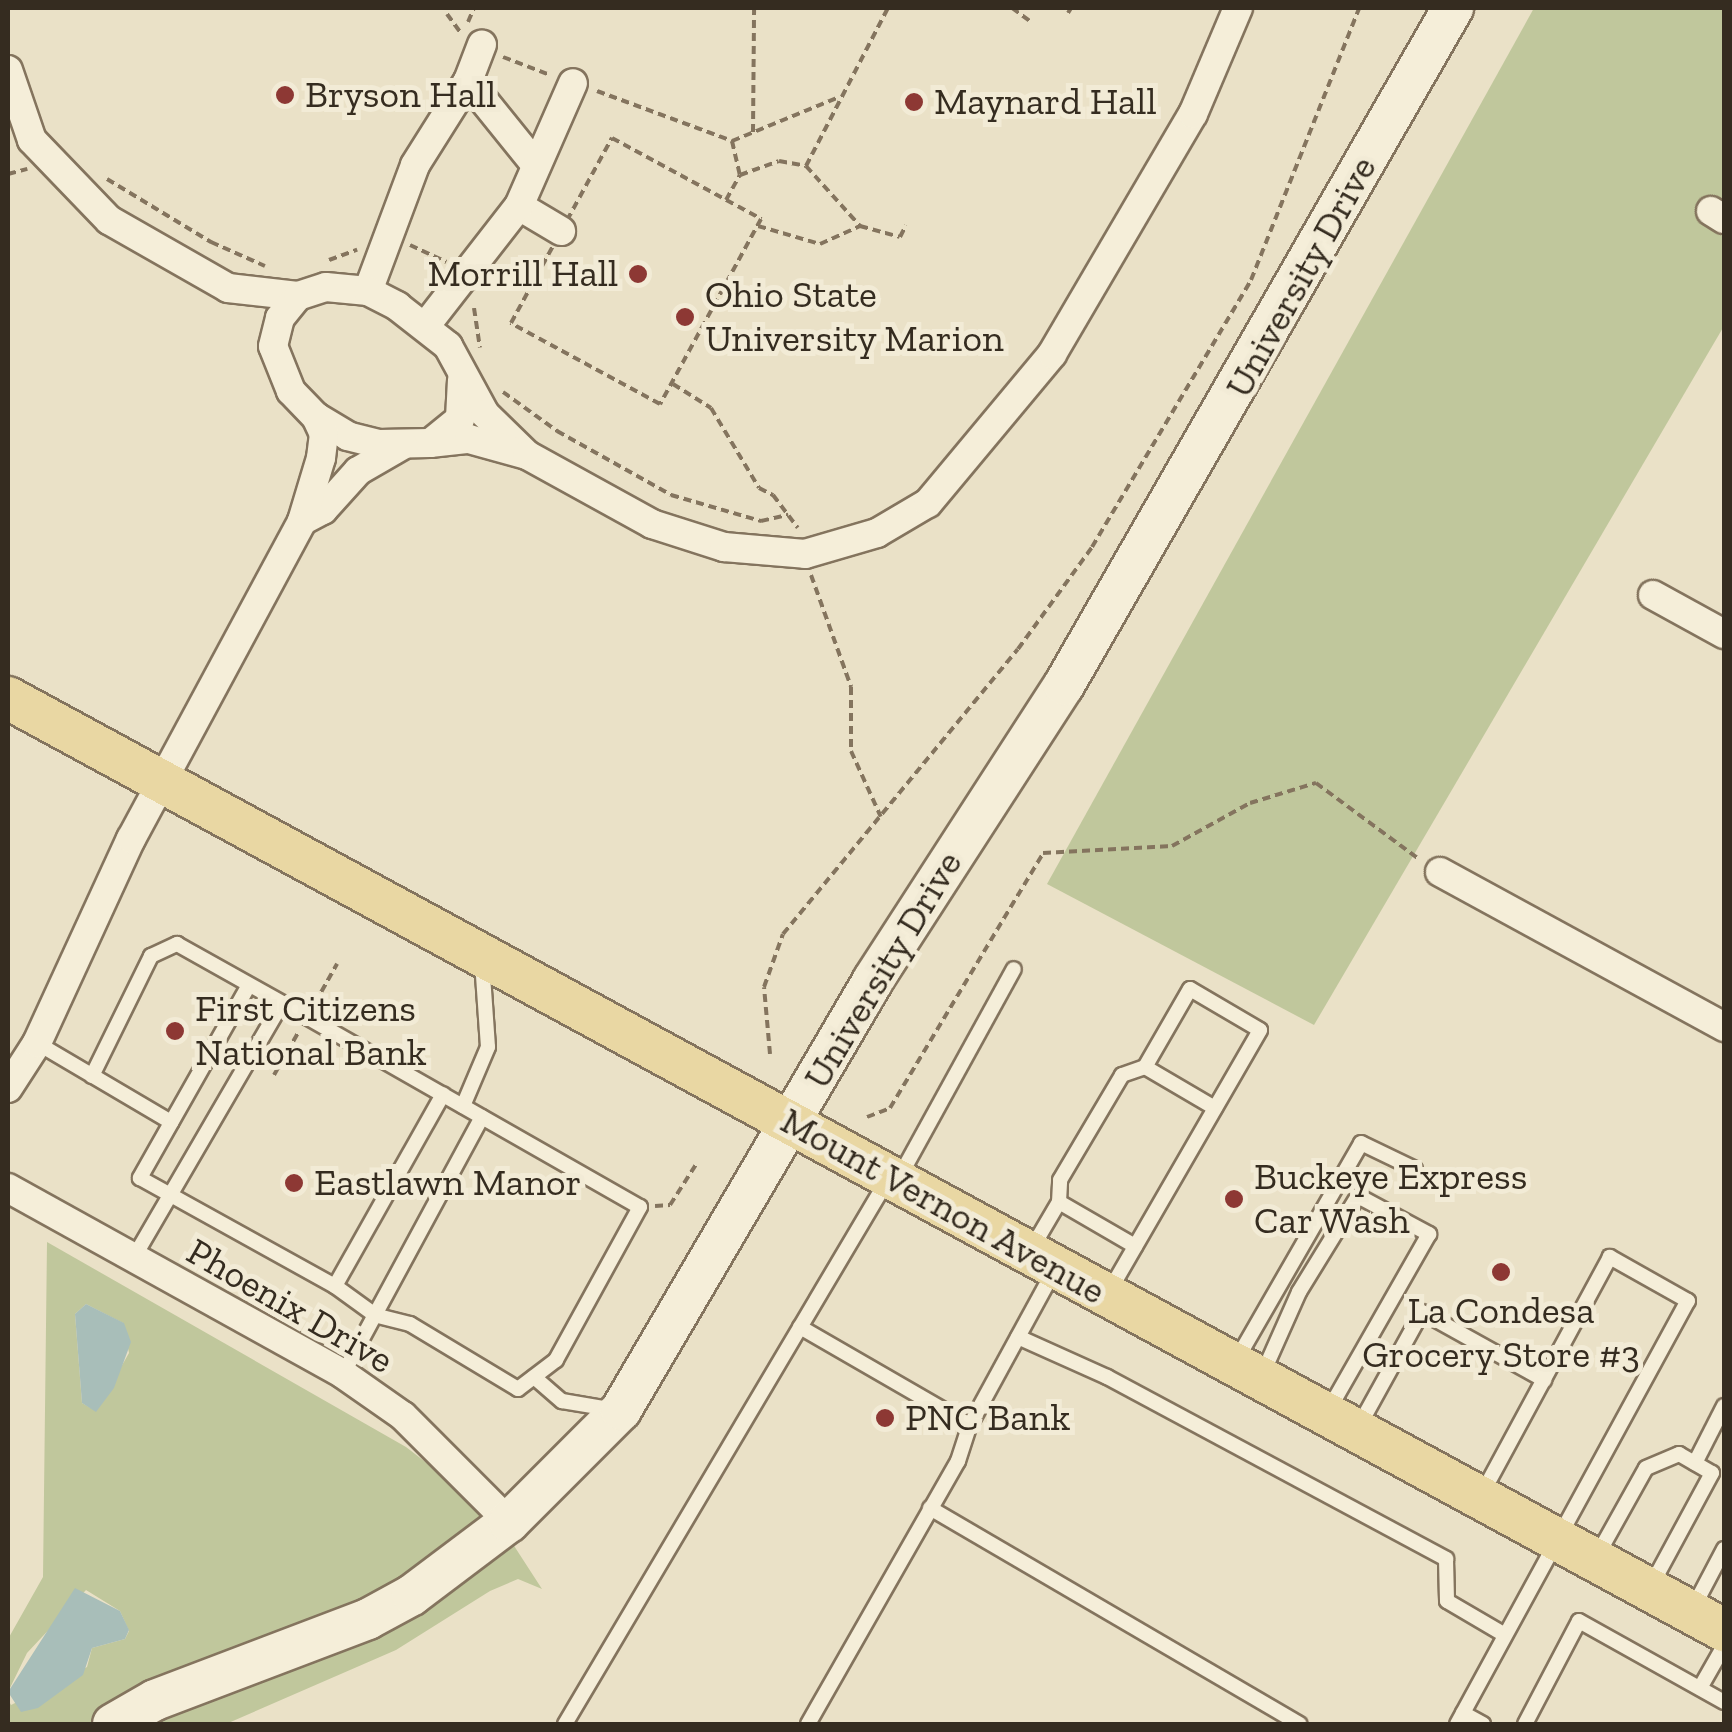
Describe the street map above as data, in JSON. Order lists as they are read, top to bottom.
{
  "streets": {
    "main road": ["Mount Vernon Avenue"],
    "street": ["University Drive", "Phoenix Drive"]
  },
  "crossings": [
    ["University Drive", "Mount Vernon Avenue"],
    ["University Drive", "Phoenix Drive"]
  ],
  "places": [
    "Bryson Hall",
    "Maynard Hall",
    "Morrill Hall",
    "Ohio State University Marion",
    "First Citizens National Bank",
    "Eastlawn Manor",
    "Buckeye Express Car Wash",
    "La Condesa Grocery Store #3",
    "PNC Bank"
  ]
}
